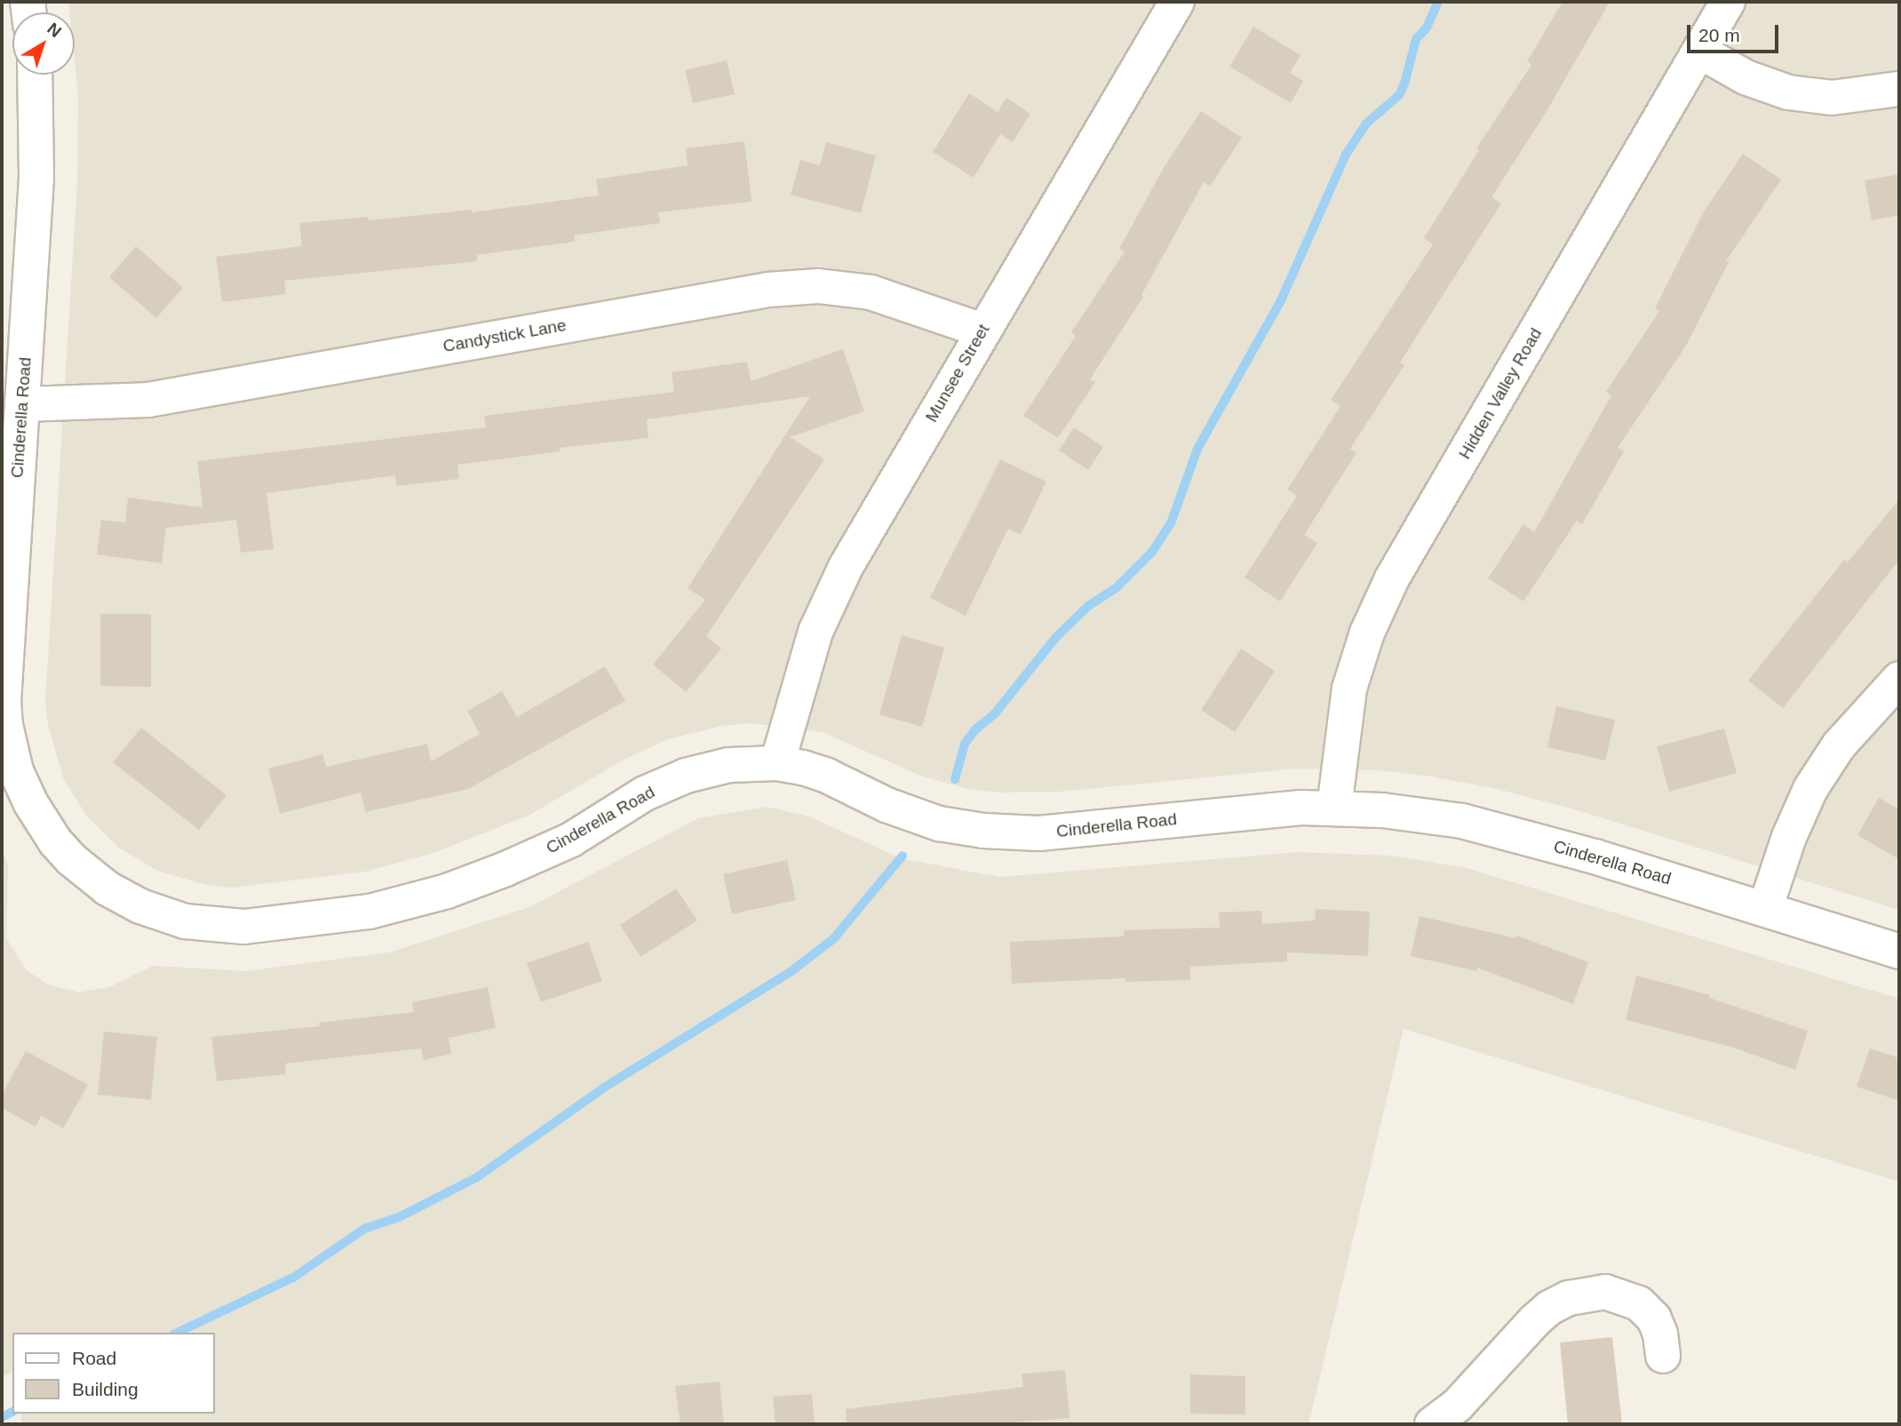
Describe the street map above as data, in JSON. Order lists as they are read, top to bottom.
{
  "streets": {
    "street": [
      "Candystick Lane",
      "Munsee Street",
      "Hidden Valley Road",
      "Cinderella Road"
    ]
  },
  "crossings": [
    ["Candystick Lane", "Munsee Street"],
    ["Candystick Lane", "Cinderella Road"],
    ["Munsee Street", "Cinderella Road"],
    ["Hidden Valley Road", "Cinderella Road"]
  ],
  "legend": ["Road", "Building"],
  "scale_bar": "20 m",
  "north": "top right"
}
